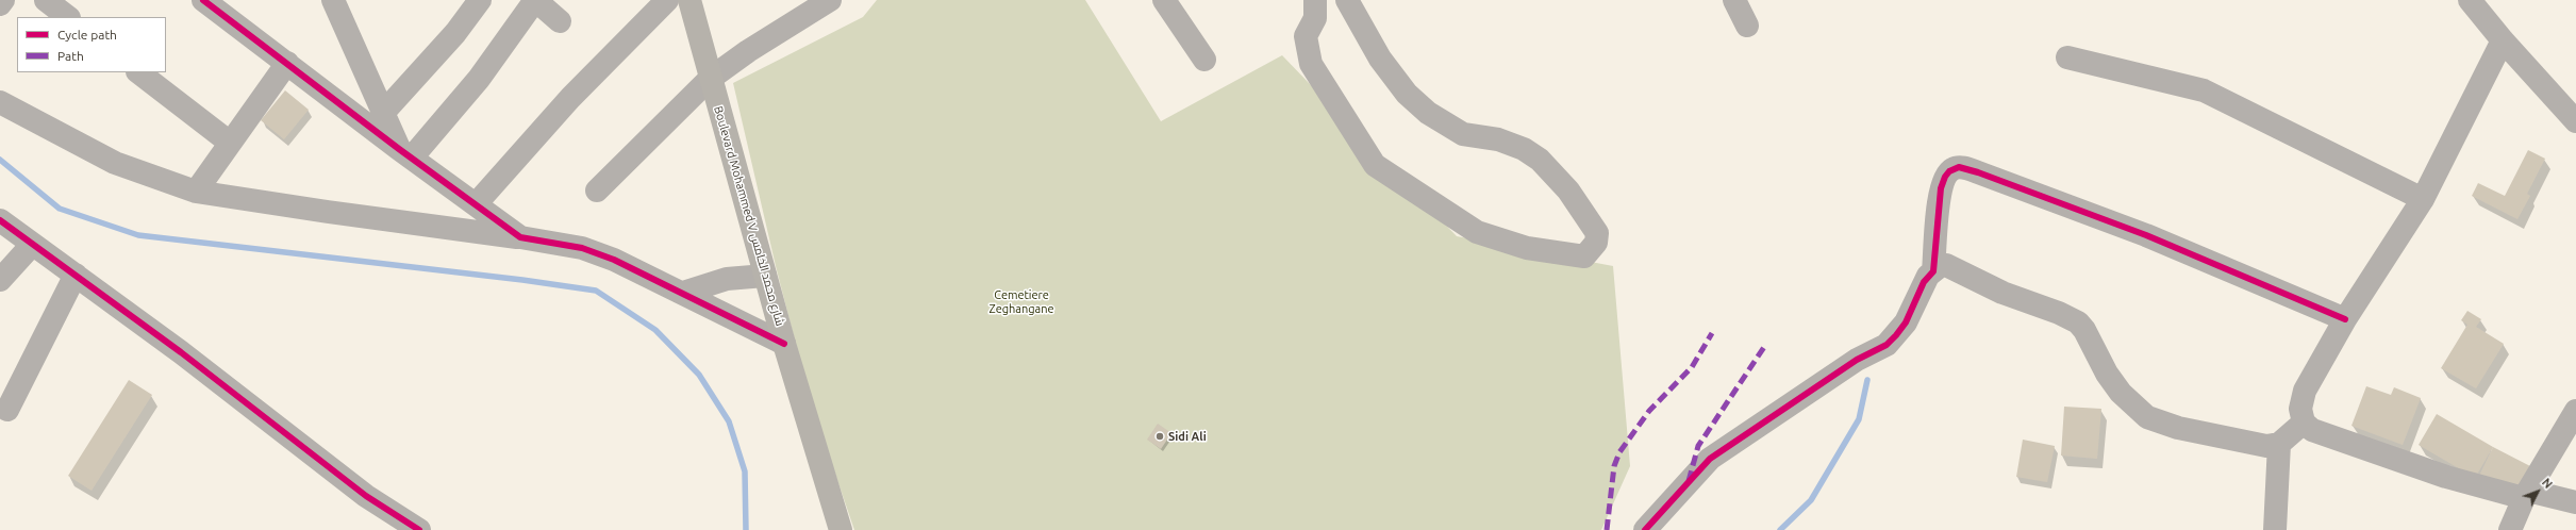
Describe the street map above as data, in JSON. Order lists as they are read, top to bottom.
{
  "streets": {
    "main road": ["Boulevard Mohammed V شارع محمد الخامس"]
  },
  "parks": ["Cemetiere Zeghangane"],
  "places": ["Sidi Ali"],
  "legend": ["Cycle path", "Path"],
  "north": "top right"
}
